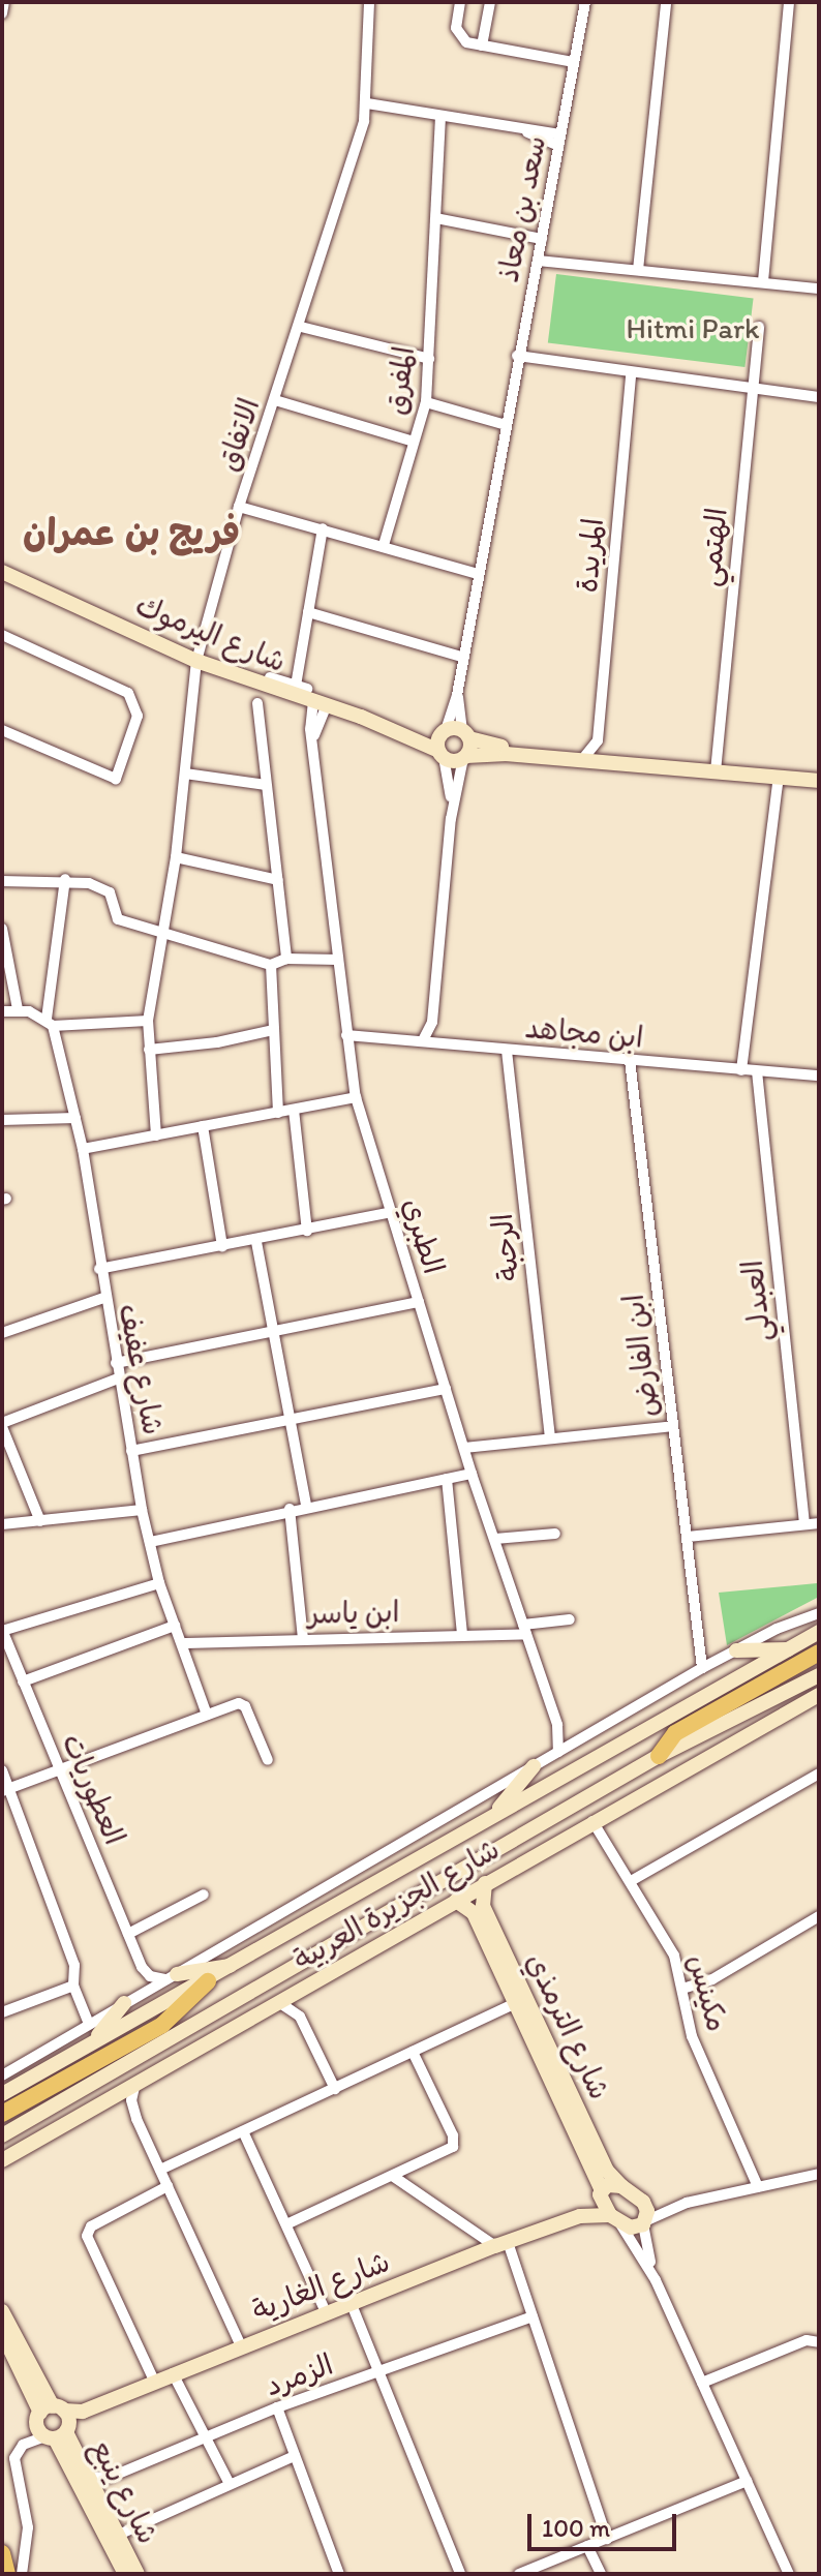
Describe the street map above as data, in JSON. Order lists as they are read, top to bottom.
{
  "streets": {
    "street": [
      "سعد بن معاذ",
      "المفرق",
      "الاتفاق",
      "الهتمي",
      "المريدة",
      "شارع اليرموك",
      "ابن مجاهد",
      "الطبري",
      "الرحبة",
      "العبدلي",
      "ابن الفارض",
      "شارع عفيف",
      "ابن ياسر",
      "العطوريات",
      "شارع الجزيرة العربية",
      "مكينس",
      "شارع الترمذي",
      "شارع الغارية",
      "الزمرد",
      "شارع ينبع"
    ]
  },
  "crossings": [
    ["سعد بن معاذ", "شارع اليرموك"],
    ["الاتفاق", "شارع اليرموك"],
    ["شارع اليرموك", "الطبري"],
    ["ابن مجاهد", "الطبري"],
    ["ابن مجاهد", "الرحبة"],
    ["ابن مجاهد", "العبدلي"],
    ["ابن مجاهد", "ابن الفارض"],
    ["الطبري", "ابن ياسر"],
    ["الطبري", "شارع الجزيرة العربية"],
    ["ابن الفارض", "شارع الجزيرة العربية"],
    ["شارع عفيف", "ابن ياسر"],
    ["شارع الجزيرة العربية", "مكينس"],
    ["شارع الجزيرة العربية", "شارع الترمذي"],
    ["شارع الترمذي", "شارع الغارية"],
    ["شارع الغارية", "شارع ينبع"],
    ["الزمرد", "شارع ينبع"]
  ],
  "districts": ["فريج بن عمران"],
  "parks": ["Hitmi Park"],
  "scale_bar": "100 m"
}
